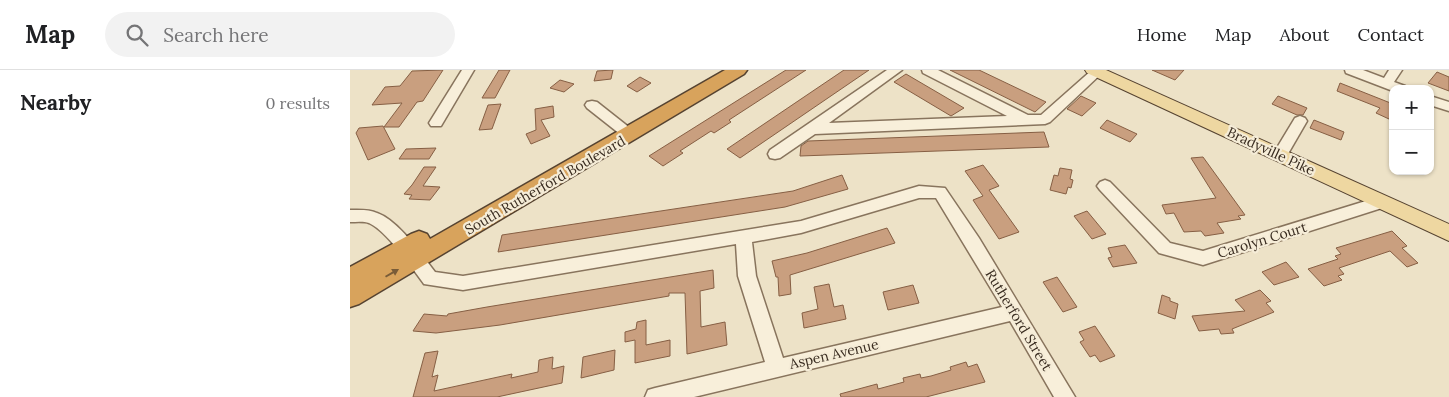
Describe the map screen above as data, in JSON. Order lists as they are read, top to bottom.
{
  "streets": {
    "highway": ["South Rutherford Boulevard"],
    "main road": ["Bradyville Pike"],
    "street": ["Carolyn Court", "Rutherford Street", "Aspen Avenue"]
  },
  "crossings": [
    ["Bradyville Pike", "Carolyn Court"],
    ["Rutherford Street", "Aspen Avenue"]
  ],
  "page": {
    "header": "Map",
    "search": "Search here",
    "nav": [
      "Home",
      "Map",
      "About",
      "Contact"
    ],
    "heading": ["Nearby", "0 results"],
    "map_buttons": ["+", "−"]
  }
}
